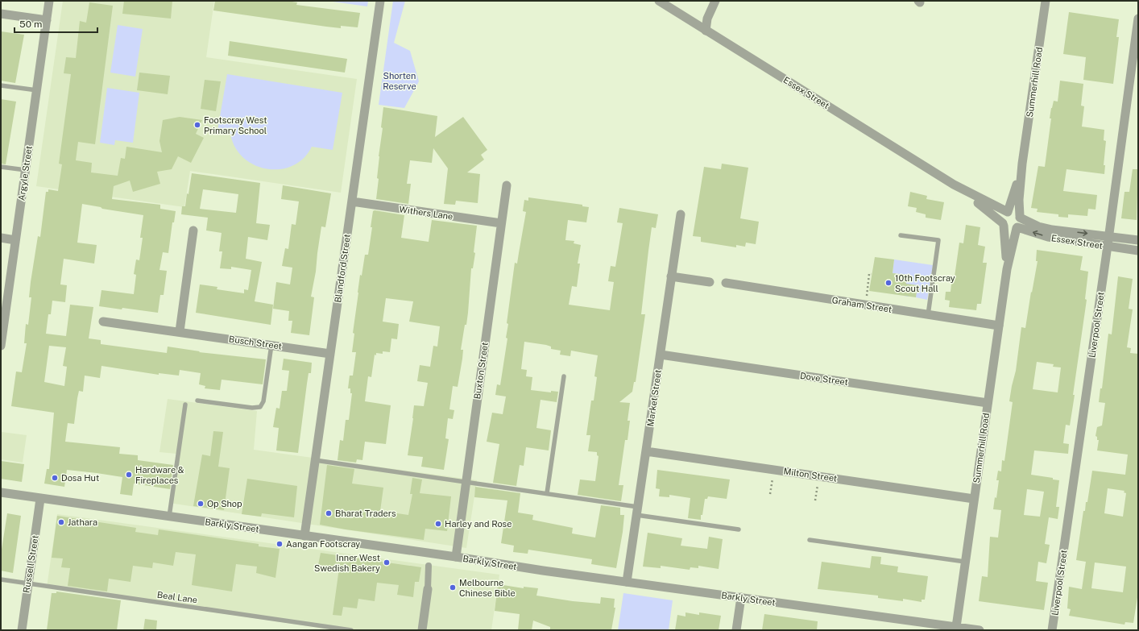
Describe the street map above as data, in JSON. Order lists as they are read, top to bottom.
{
  "streets": {
    "street": [
      "Summerhill Road",
      "Essex Street",
      "Argyle Street",
      "Withers Lane",
      "Blandford Street",
      "Graham Street",
      "Liverpool Street",
      "Busch Street",
      "Buxton Street",
      "Dove Street",
      "Market Street",
      "Milton Street",
      "Barkly Street",
      "Russell Street"
    ],
    "lane": ["Beal Lane"]
  },
  "crossings": [
    ["Summerhill Road", "Essex Street"],
    ["Summerhill Road", "Graham Street"],
    ["Summerhill Road", "Dove Street"],
    ["Summerhill Road", "Milton Street"],
    ["Summerhill Road", "Barkly Street"],
    ["Essex Street", "Liverpool Street"],
    ["Withers Lane", "Blandford Street"],
    ["Withers Lane", "Buxton Street"],
    ["Blandford Street", "Busch Street"],
    ["Blandford Street", "Barkly Street"],
    ["Buxton Street", "Barkly Street"],
    ["Dove Street", "Market Street"],
    ["Market Street", "Milton Street"],
    ["Market Street", "Barkly Street"],
    ["Barkly Street", "Russell Street"],
    ["Russell Street", "Beal Lane"]
  ],
  "parks": ["Shorten Reserve"],
  "places": [
    "Footscray West Primary School",
    "10th Footscray Scout Hall",
    "Hardware & Fireplaces",
    "Dosa Hut",
    "Op Shop",
    "Bharat Traders",
    "Jathara",
    "Harley and Rose",
    "Aangan Footscray",
    "Inner West Swedish Bakery",
    "Melbourne Chinese Bible"
  ],
  "scale_bar": "50 m"
}
